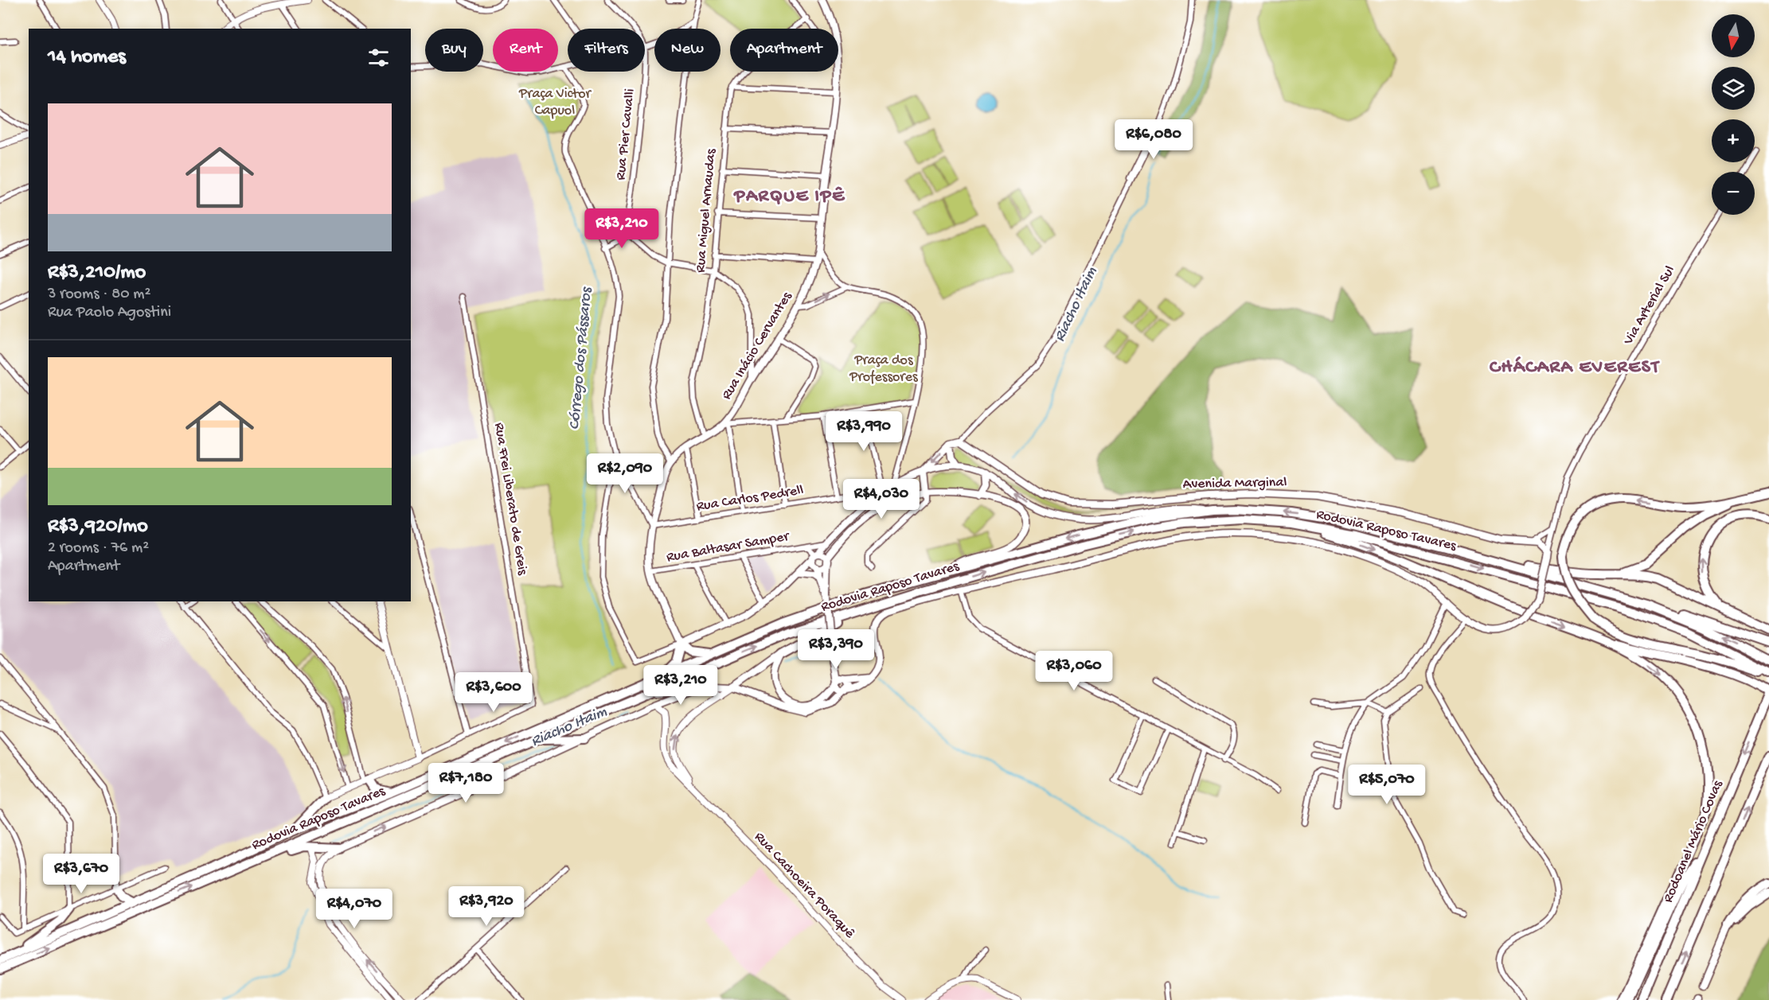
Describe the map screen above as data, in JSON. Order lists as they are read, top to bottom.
{
  "streets": {
    "highway": ["Rodovia Raposo Tavares", "Rodoanel Mário Covas"],
    "main road": ["Rua Inácio Cervantes", "Avenida Marginal"],
    "street": [
      "Rua Pier Cavalli",
      "Rua Miguel Arnaudas",
      "Via Arterial Sul",
      "Rua Frei Liberato de Greis",
      "Rua Carlos Pedrell",
      "Rua Baltasar Samper",
      "Rua Cachoeira Poraquê"
    ]
  },
  "crossings": [
    ["Rua Miguel Arnaudas", "Rua Inácio Cervantes"],
    ["Via Arterial Sul", "Rodovia Raposo Tavares"],
    ["Rua Inácio Cervantes", "Rua Carlos Pedrell"],
    ["Rua Inácio Cervantes", "Rua Baltasar Samper"],
    ["Avenida Marginal", "Rua Carlos Pedrell"],
    ["Avenida Marginal", "Rodovia Raposo Tavares"],
    ["Avenida Marginal", "Rua Baltasar Samper"]
  ],
  "districts": ["PARQUE IPÊ", "CHÁCARA EVEREST"],
  "water": ["Riacho Itaim", "Córrego dos Pássaros"],
  "parks": ["Praça Victor Capuol", "Praça dos Professores"],
  "north": "bottom",
  "page": {
    "map_buttons": ["+", "−"],
    "chip": [
      "Buy",
      "Rent",
      "Filters",
      "New",
      "Apartment"
    ],
    "heading": "14 homes",
    "list": [
      {
        "name": "R$3,210/mo",
        "note": "3 rooms · 80 m² · Rua Paolo Agostini"
      },
      {
        "name": "R$3,920/mo",
        "note": "2 rooms · 76 m² · Apartment"
      }
    ],
    "price": [
      "R$6,080",
      "R$3,210",
      "R$3,990",
      "R$2,090",
      "R$4,030",
      "R$3,390",
      "R$3,060",
      "R$3,210",
      "R$3,600",
      "R$7,180",
      "R$5,070",
      "R$3,670",
      "R$3,920",
      "R$4,070"
    ]
  }
}
